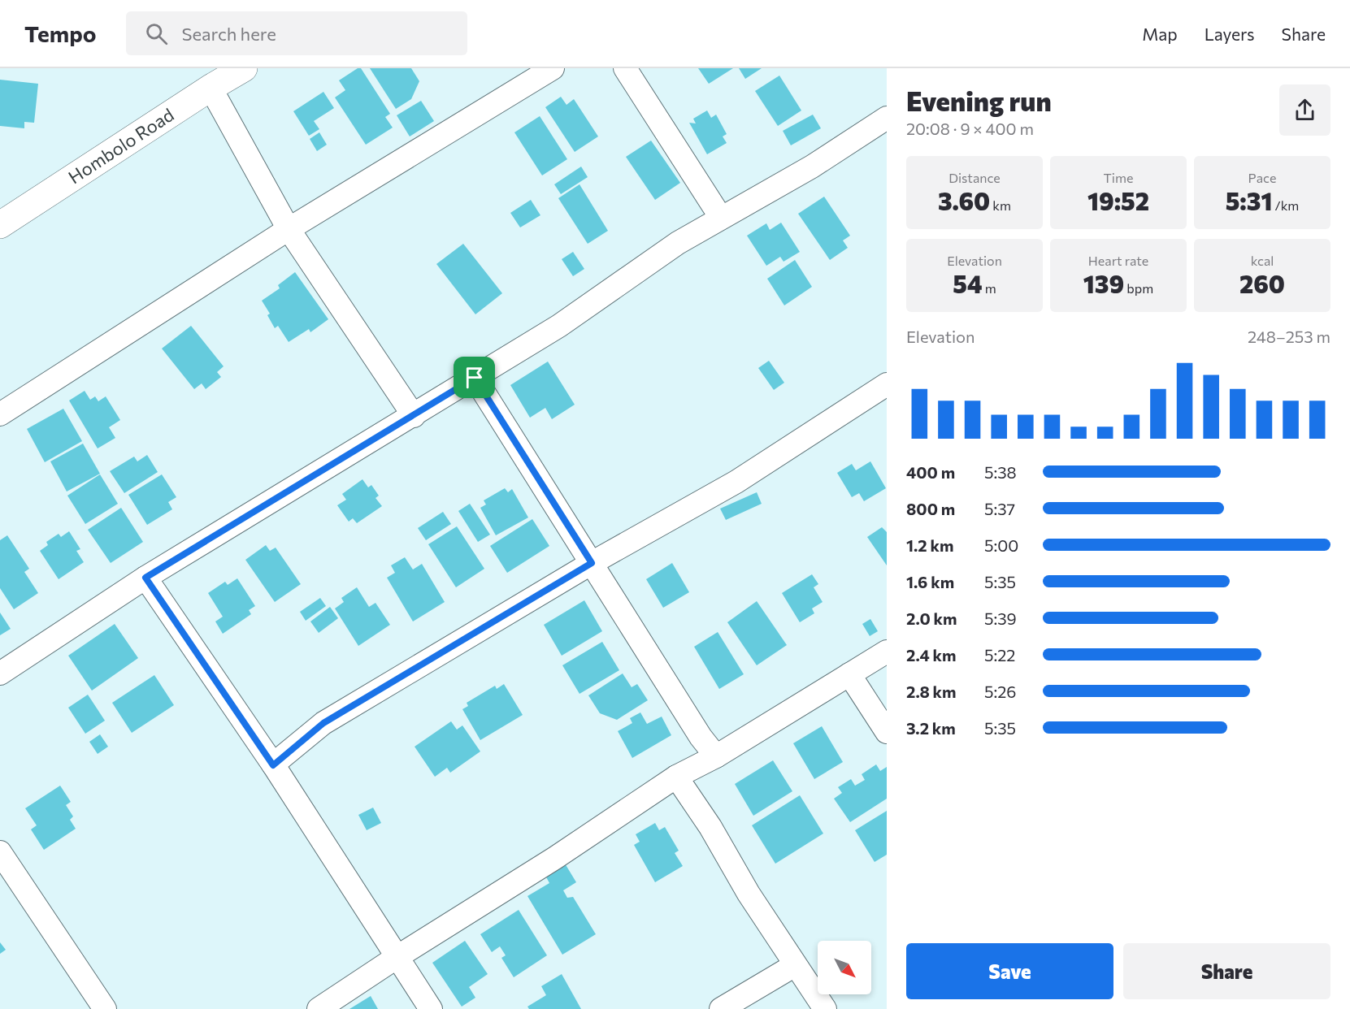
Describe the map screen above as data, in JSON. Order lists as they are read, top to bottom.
{
  "streets": {
    "street": ["Hombolo Road"]
  },
  "north": "bottom right",
  "page": {
    "header": "Tempo",
    "search": "Search here",
    "nav": ["Map", "Layers", "Share"],
    "heading": ["Evening run", "20:08 · 9 × 400 m"],
    "stats": [
      ["Distance", "3.60 km"],
      ["Time", "19:52"],
      ["Pace", "5:31 /km"],
      ["Elevation", "54 m"],
      ["Heart rate", "139 bpm"],
      ["kcal", "260"]
    ],
    "chart": ["Elevation", "248–253 m"],
    "list": [
      {
        "name": "400 m",
        "note": "5:38"
      },
      {
        "name": "800 m",
        "note": "5:37"
      },
      {
        "name": "1.2 km",
        "note": "5:00"
      },
      {
        "name": "1.6 km",
        "note": "5:35"
      },
      {
        "name": "2.0 km",
        "note": "5:39"
      },
      {
        "name": "2.4 km",
        "note": "5:22"
      },
      {
        "name": "2.8 km",
        "note": "5:26"
      },
      {
        "name": "3.2 km",
        "note": "5:35"
      }
    ],
    "buttons": ["Save", "Share"]
  }
}
